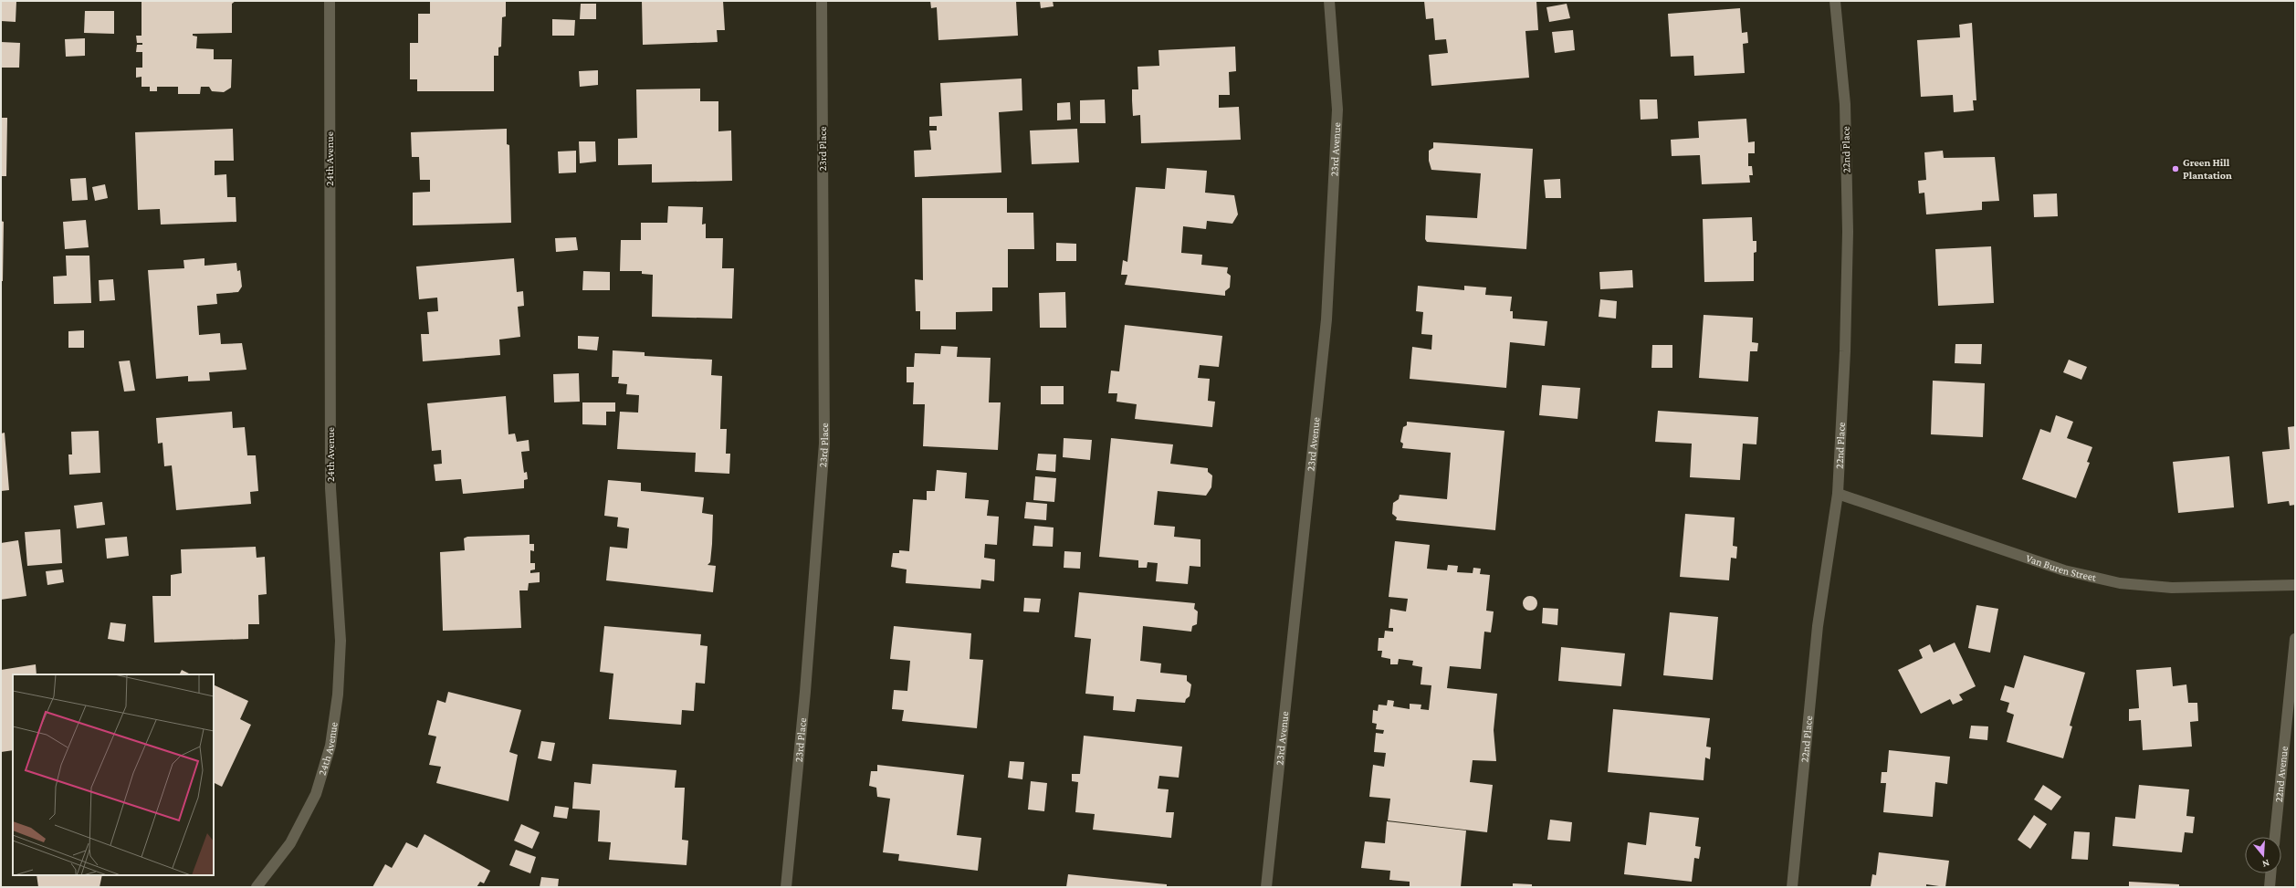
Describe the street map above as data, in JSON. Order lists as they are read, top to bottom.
{
  "streets": {
    "street": [
      "23rd Place",
      "23rd Avenue",
      "22nd Place",
      "24th Avenue",
      "Van Buren Street",
      "22nd Avenue"
    ]
  },
  "crossings": [
    ["22nd Place", "Van Buren Street"]
  ],
  "places": ["Green Hill Plantation"],
  "north": "bottom"
}
